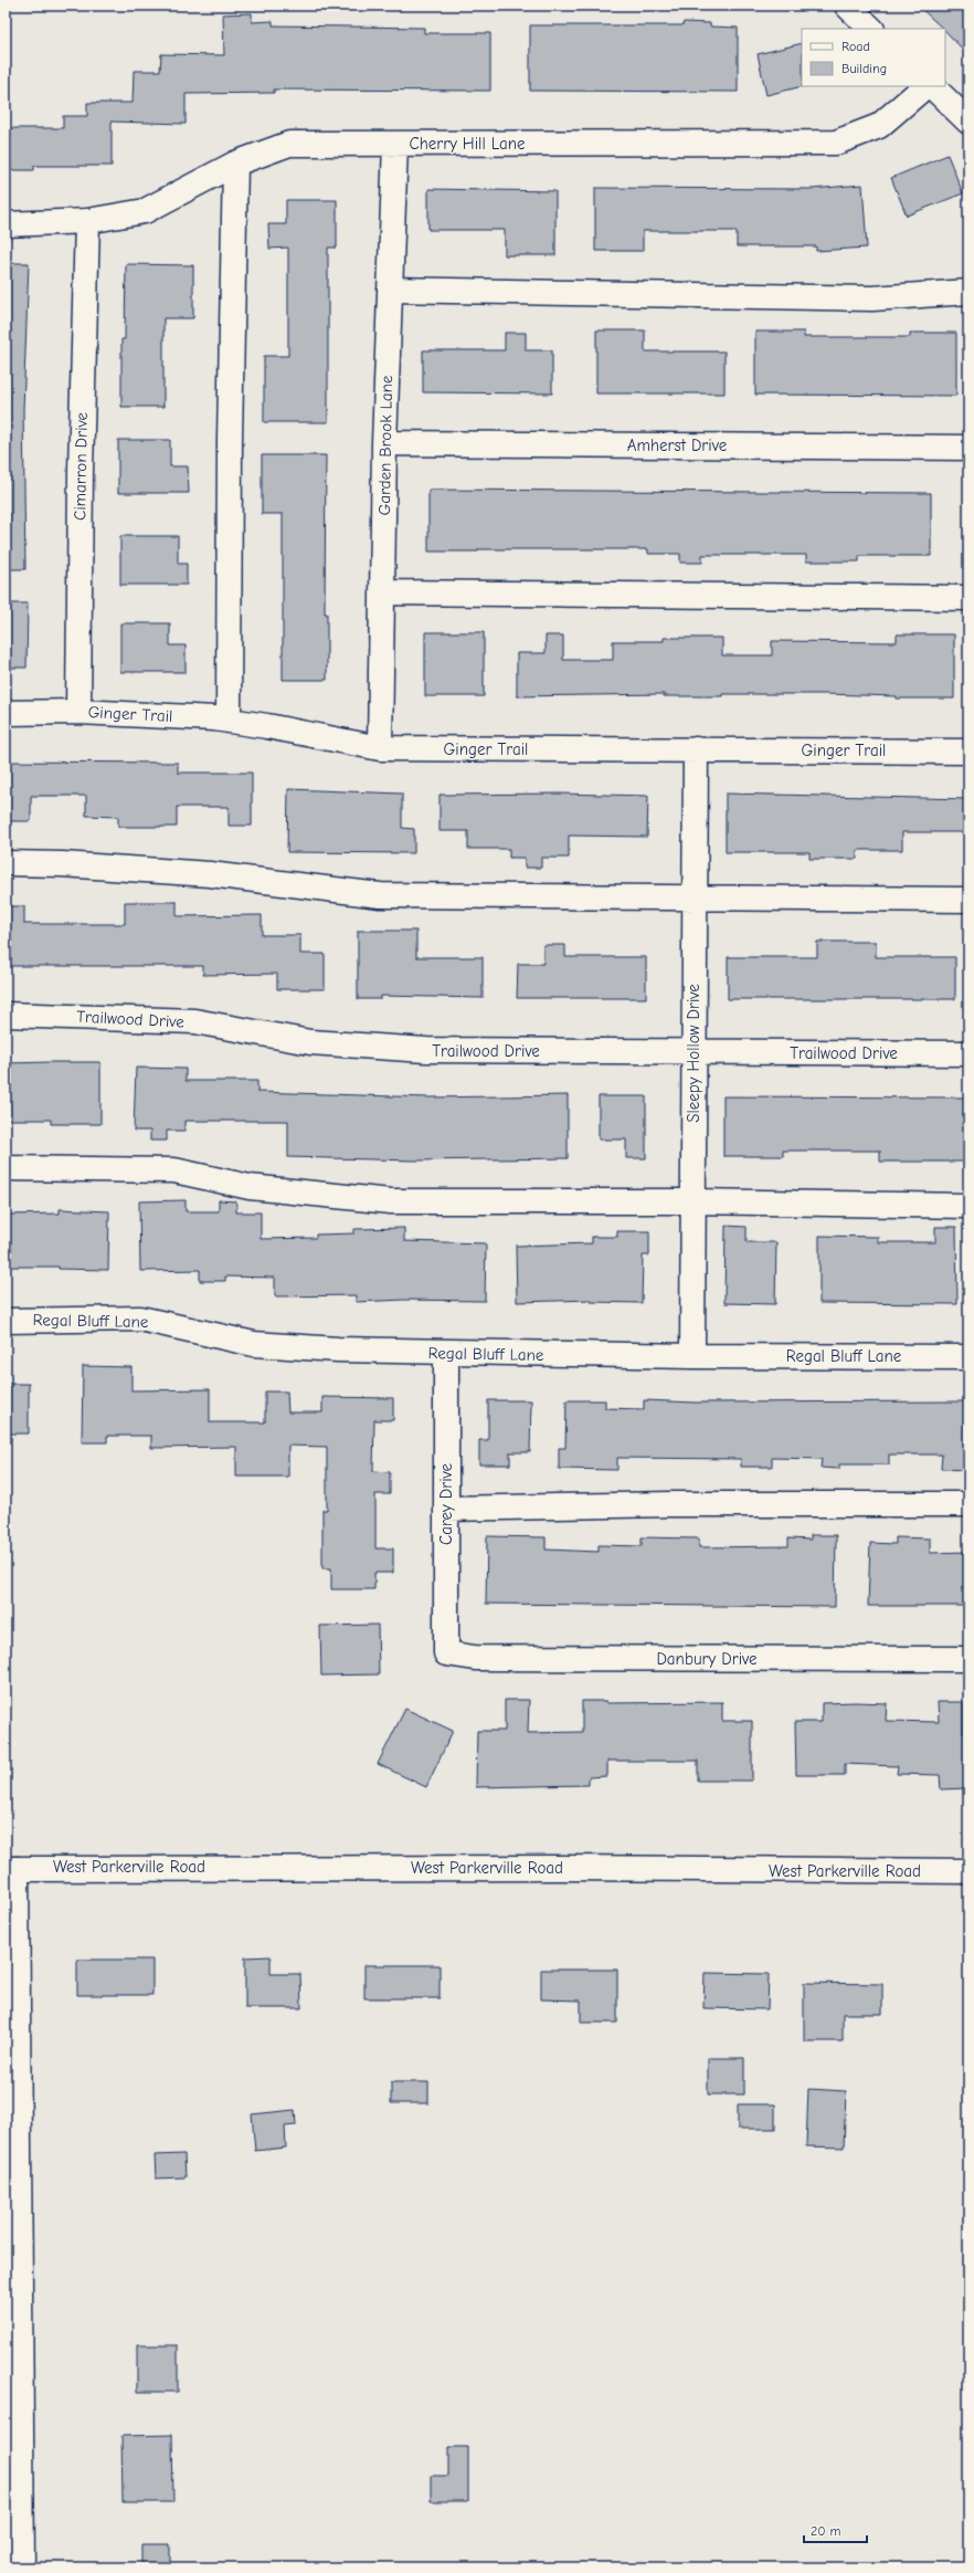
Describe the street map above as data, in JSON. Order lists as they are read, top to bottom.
{
  "streets": {
    "street": [
      "Cherry Hill Lane",
      "Garden Brook Lane",
      "Amherst Drive",
      "Cimarron Drive",
      "Ginger Trail",
      "Trailwood Drive",
      "Sleepy Hollow Drive",
      "Regal Bluff Lane",
      "Carey Drive",
      "Danbury Drive",
      "West Parkerville Road"
    ]
  },
  "crossings": [
    ["Cherry Hill Lane", "Garden Brook Lane"],
    ["Cherry Hill Lane", "Cimarron Drive"],
    ["Garden Brook Lane", "Amherst Drive"],
    ["Garden Brook Lane", "Ginger Trail"],
    ["Cimarron Drive", "Ginger Trail"],
    ["Ginger Trail", "Sleepy Hollow Drive"],
    ["Trailwood Drive", "Sleepy Hollow Drive"],
    ["Sleepy Hollow Drive", "Regal Bluff Lane"],
    ["Regal Bluff Lane", "Carey Drive"],
    ["Carey Drive", "Danbury Drive"]
  ],
  "legend": ["Road", "Building"],
  "scale_bar": "20 m"
}
